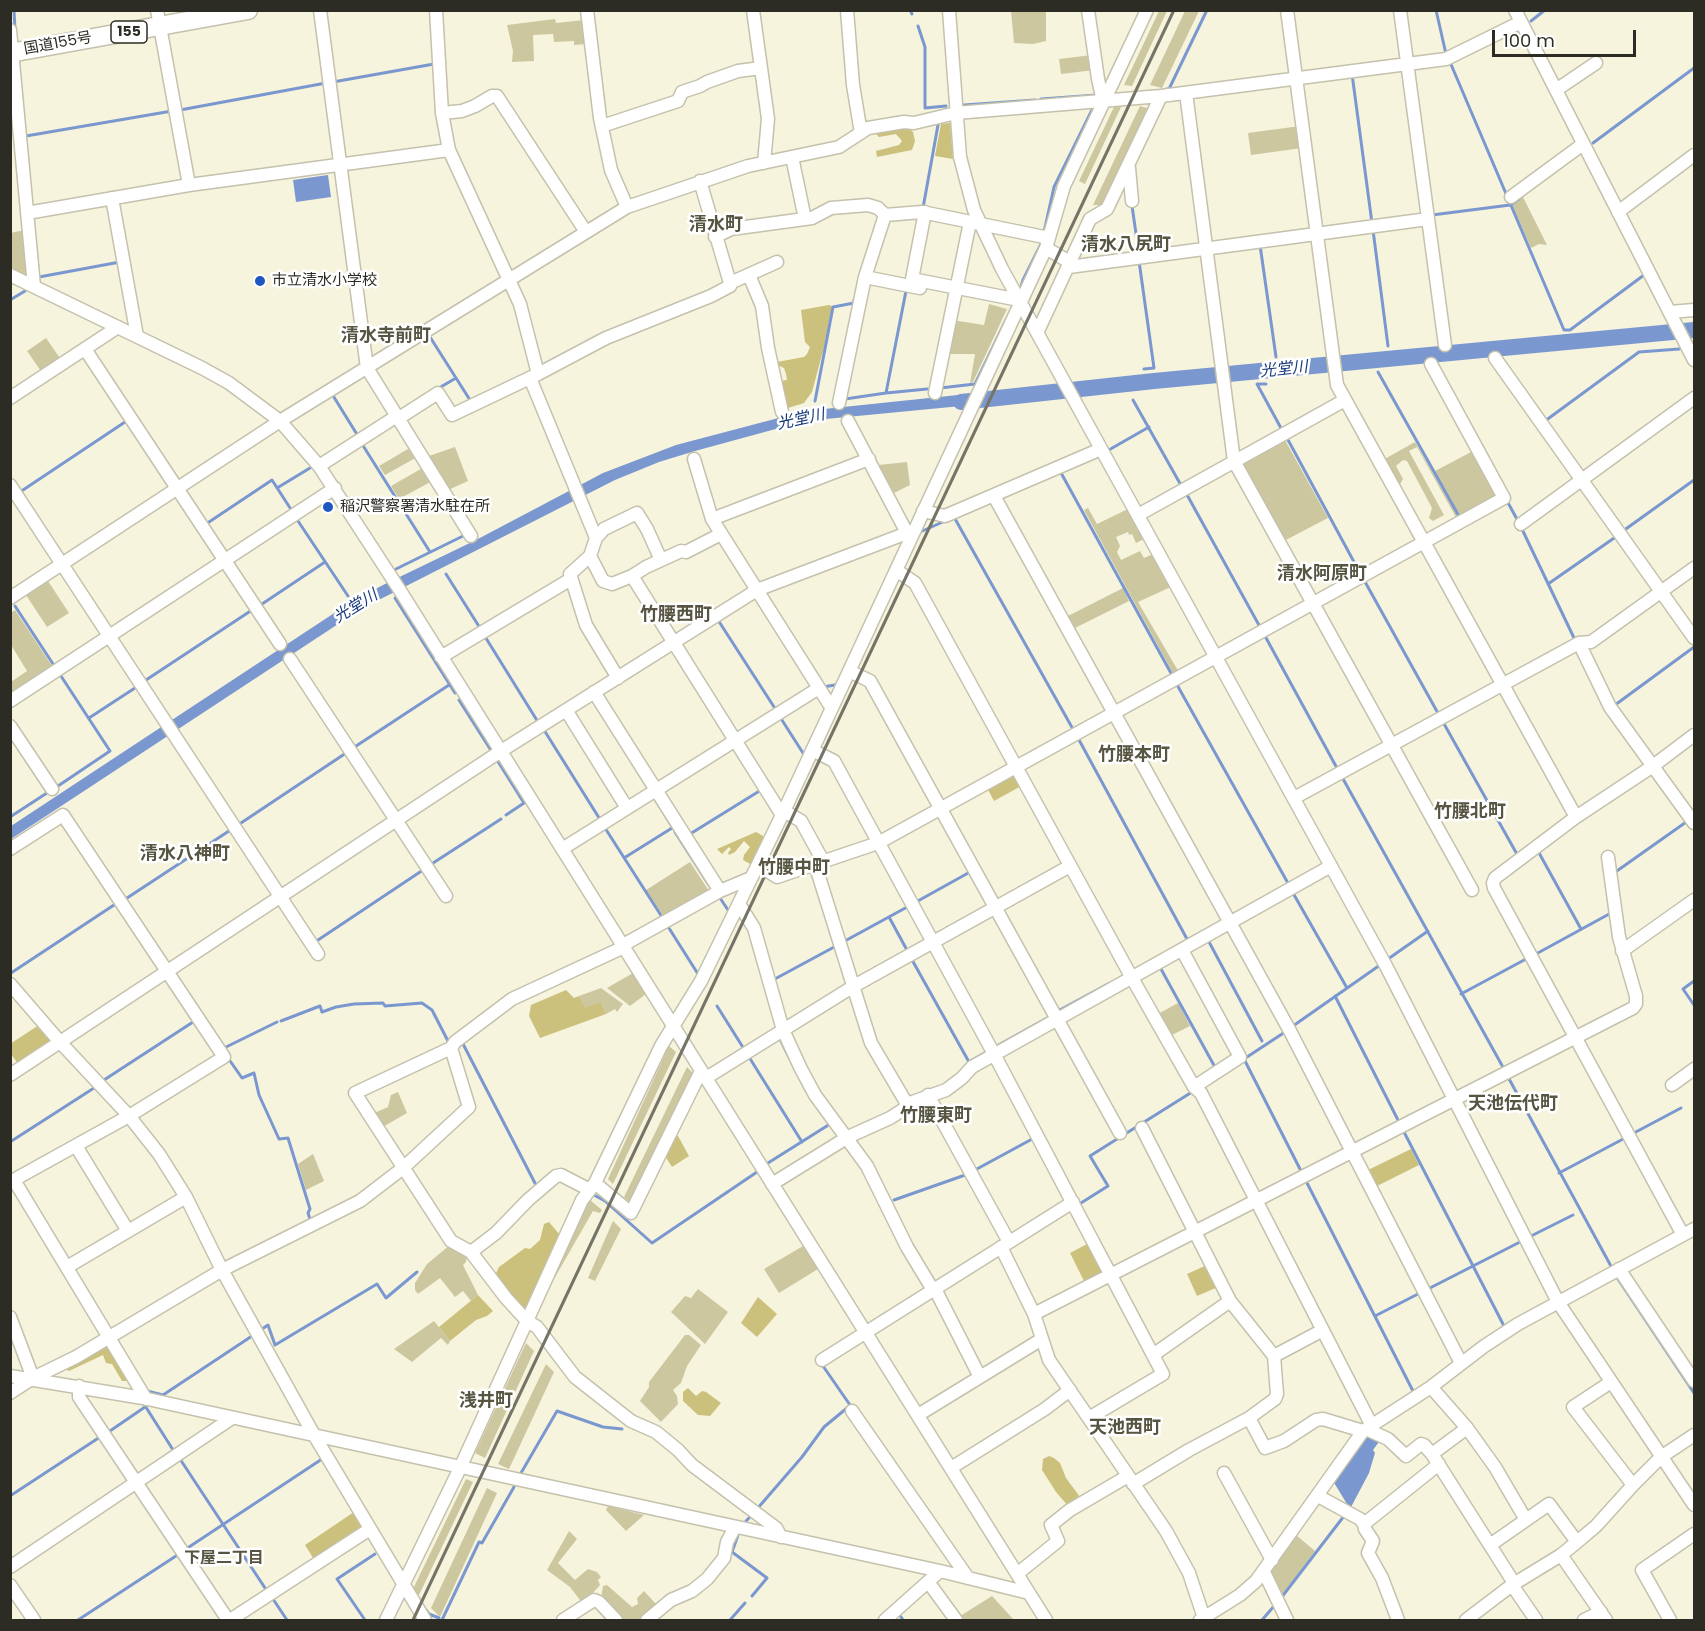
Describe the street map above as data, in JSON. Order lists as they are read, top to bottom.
{
  "streets": {
    "highway": ["155", "国道155号"]
  },
  "districts": [
    "清水町",
    "清水八尻町",
    "清水寺前町",
    "清水阿原町",
    "竹腰西町",
    "竹腰本町",
    "竹腰北町",
    "清水八神町",
    "竹腰中町",
    "天池伝代町",
    "竹腰東町",
    "浅井町",
    "天池西町",
    "下屋二丁目"
  ],
  "water": ["光堂川"],
  "places": ["市立清水小学校", "稲沢警察署清水駐在所"],
  "scale_bar": "100 m"
}
